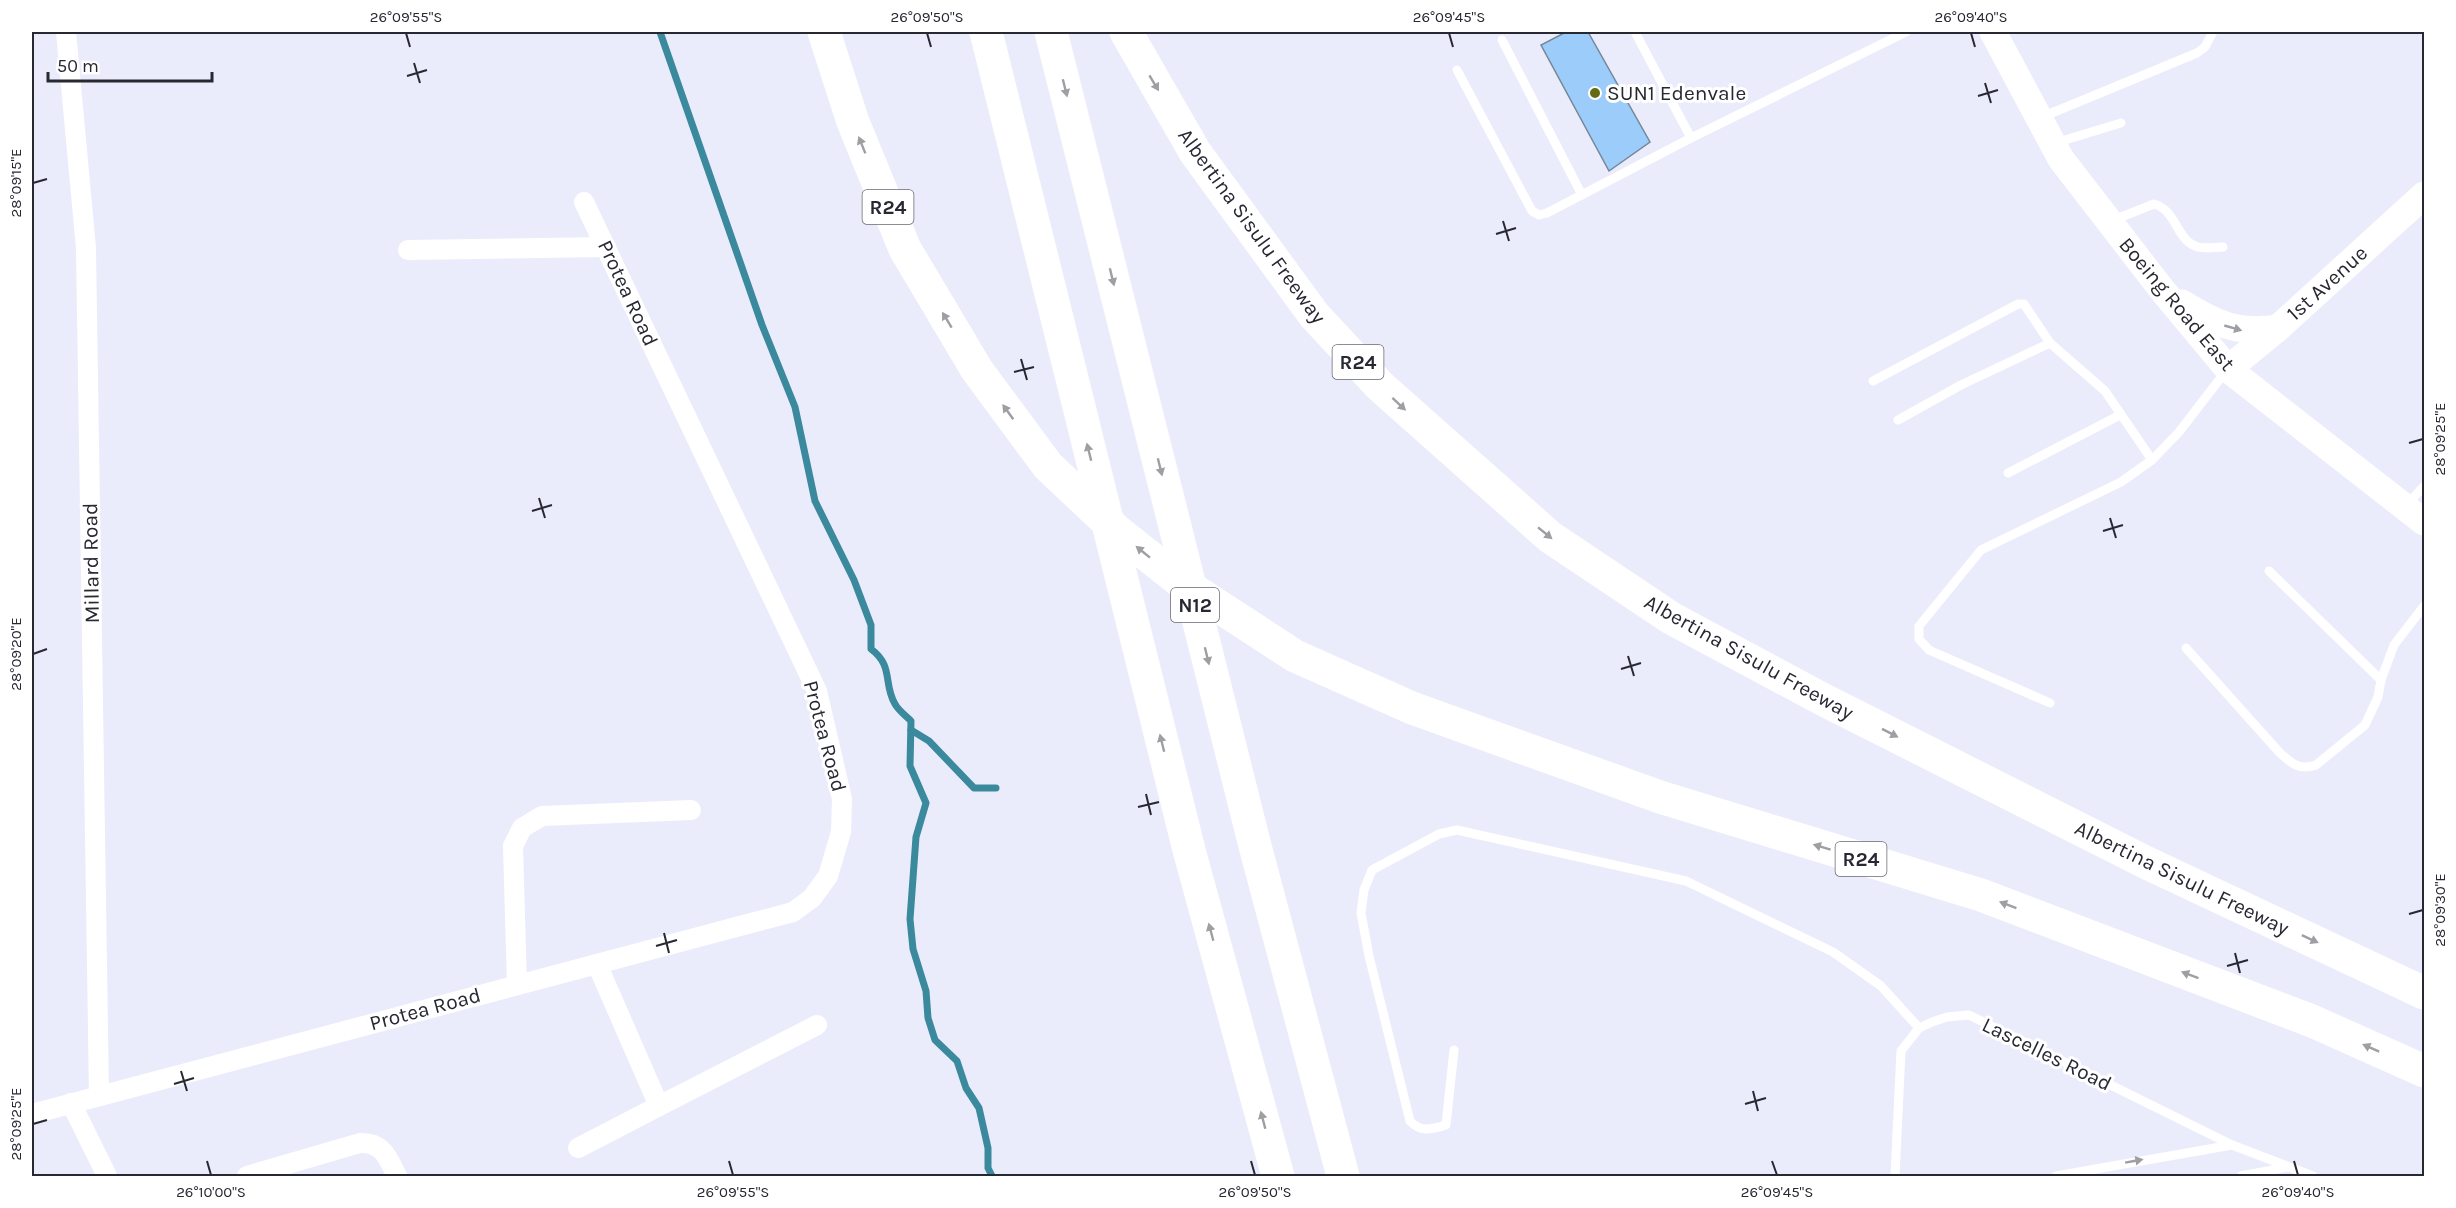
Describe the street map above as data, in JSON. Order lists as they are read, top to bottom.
{
  "streets": {
    "highway": ["R24", "Albertina Sisulu Freeway", "N12"],
    "main road": ["1st Avenue", "Boeing Road East"],
    "street": ["Protea Road", "Millard Road"],
    "lane": ["Lascelles Road"]
  },
  "crossings": [
    ["1st Avenue", "Boeing Road East"],
    ["Protea Road", "Millard Road"]
  ],
  "places": ["SUN1 Edenvale"],
  "scale_bar": "50 m",
  "coordinates": [
    "26°09'55\"S",
    "26°09'50\"S",
    "26°09'45\"S",
    "26°09'40\"S",
    "28°09'15\"E",
    "28°09'25\"E",
    "28°09'20\"E",
    "28°09'30\"E",
    "26°10'00\"S"
  ]
}
